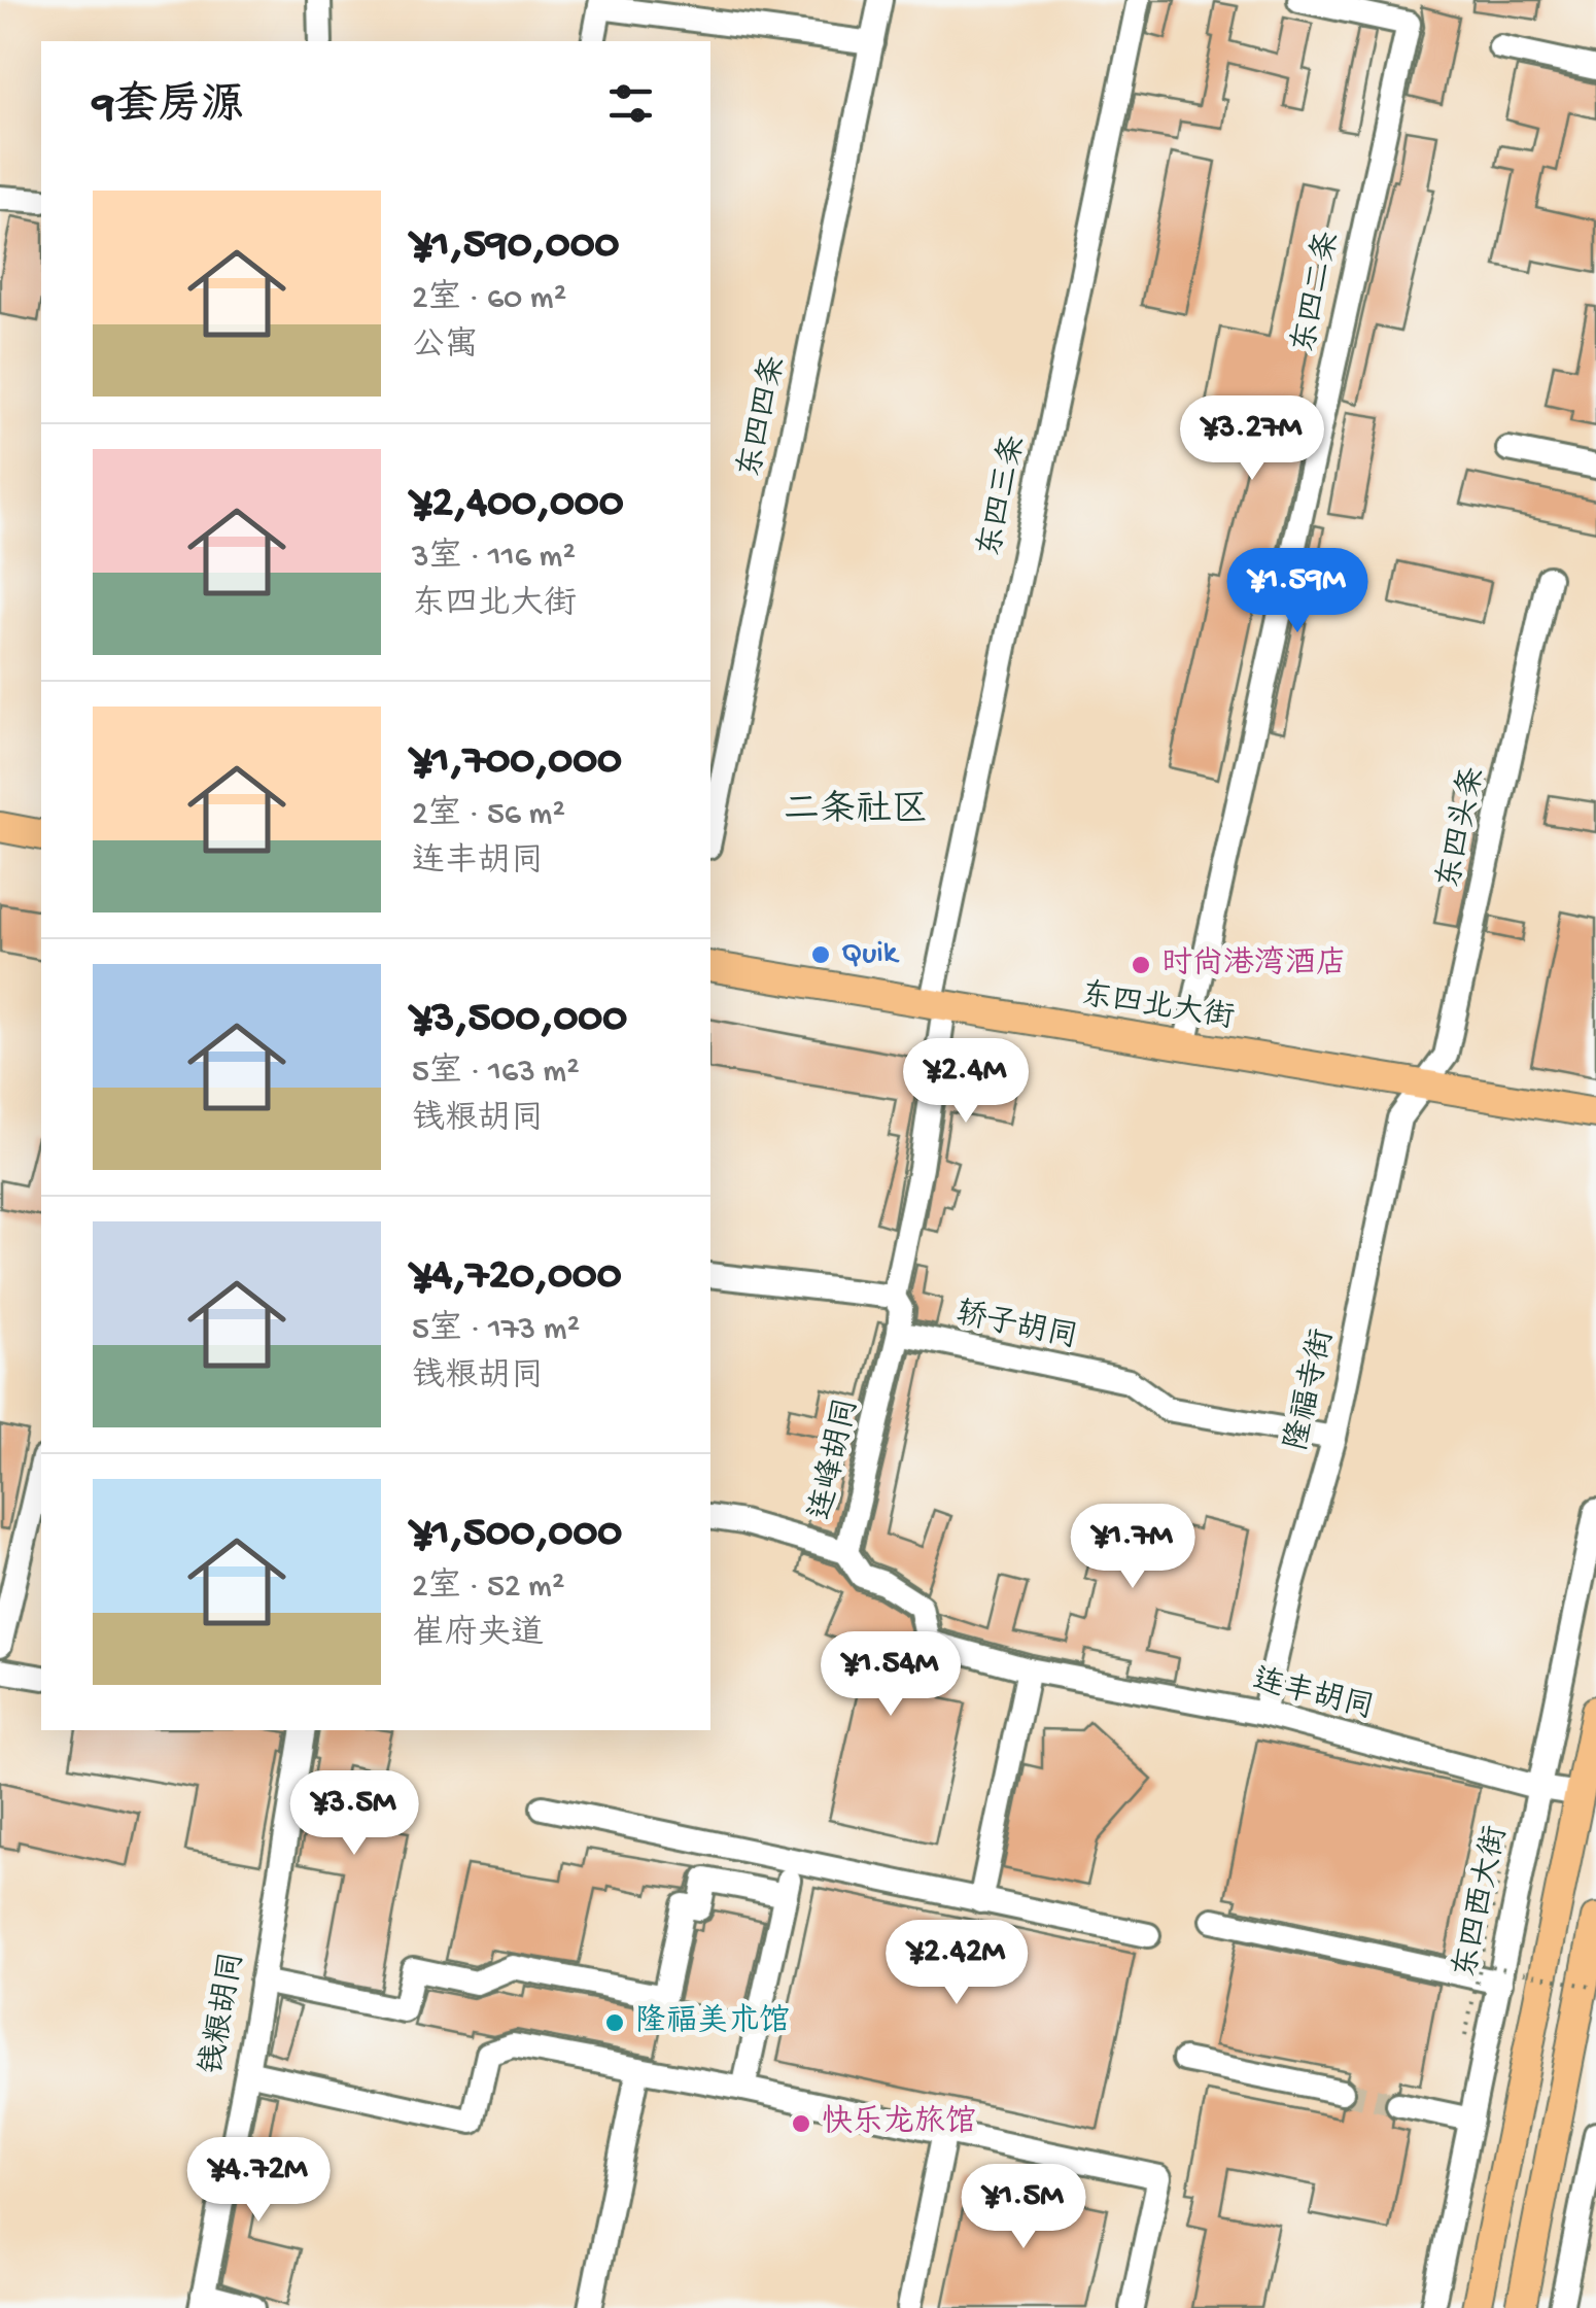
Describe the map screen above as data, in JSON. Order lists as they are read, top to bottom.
{
  "streets": {
    "main road": ["东四北大街"],
    "street": [
      "东四二条",
      "东四四条",
      "东四三条",
      "东四头条",
      "轿子胡同",
      "隆福寺街",
      "连峰胡同",
      "连丰胡同",
      "东四西大街",
      "钱粮胡同"
    ]
  },
  "crossings": [
    ["东四二条", "东四北大街"],
    ["东四三条", "东四北大街"],
    ["东四头条", "东四北大街"],
    ["东四头条", "隆福寺街"],
    ["东四北大街", "隆福寺街"],
    ["轿子胡同", "隆福寺街"],
    ["轿子胡同", "连峰胡同"],
    ["隆福寺街", "连丰胡同"],
    ["连峰胡同", "连丰胡同"],
    ["连丰胡同", "东四西大街"]
  ],
  "districts": ["二条社区"],
  "places": [
    "Quik",
    "时尚港湾酒店",
    "隆福美术馆",
    "快乐龙旅馆"
  ],
  "page": {
    "heading": "9套房源",
    "list": [
      {
        "name": "¥1,590,000",
        "note": "2室 · 60 m² · 公寓"
      },
      {
        "name": "¥2,400,000",
        "note": "3室 · 116 m² · 东四北大街"
      },
      {
        "name": "¥1,700,000",
        "note": "2室 · 56 m² · 连丰胡同"
      },
      {
        "name": "¥3,500,000",
        "note": "5室 · 163 m² · 钱粮胡同"
      },
      {
        "name": "¥4,720,000",
        "note": "5室 · 173 m² · 钱粮胡同"
      },
      {
        "name": "¥1,500,000",
        "note": "2室 · 52 m² · 崔府夹道"
      }
    ],
    "price": [
      "¥3.27M",
      "¥1.59M",
      "¥2.4M",
      "¥1.7M",
      "¥1.54M",
      "¥3.5M",
      "¥2.42M",
      "¥4.72M",
      "¥1.5M"
    ]
  }
}
